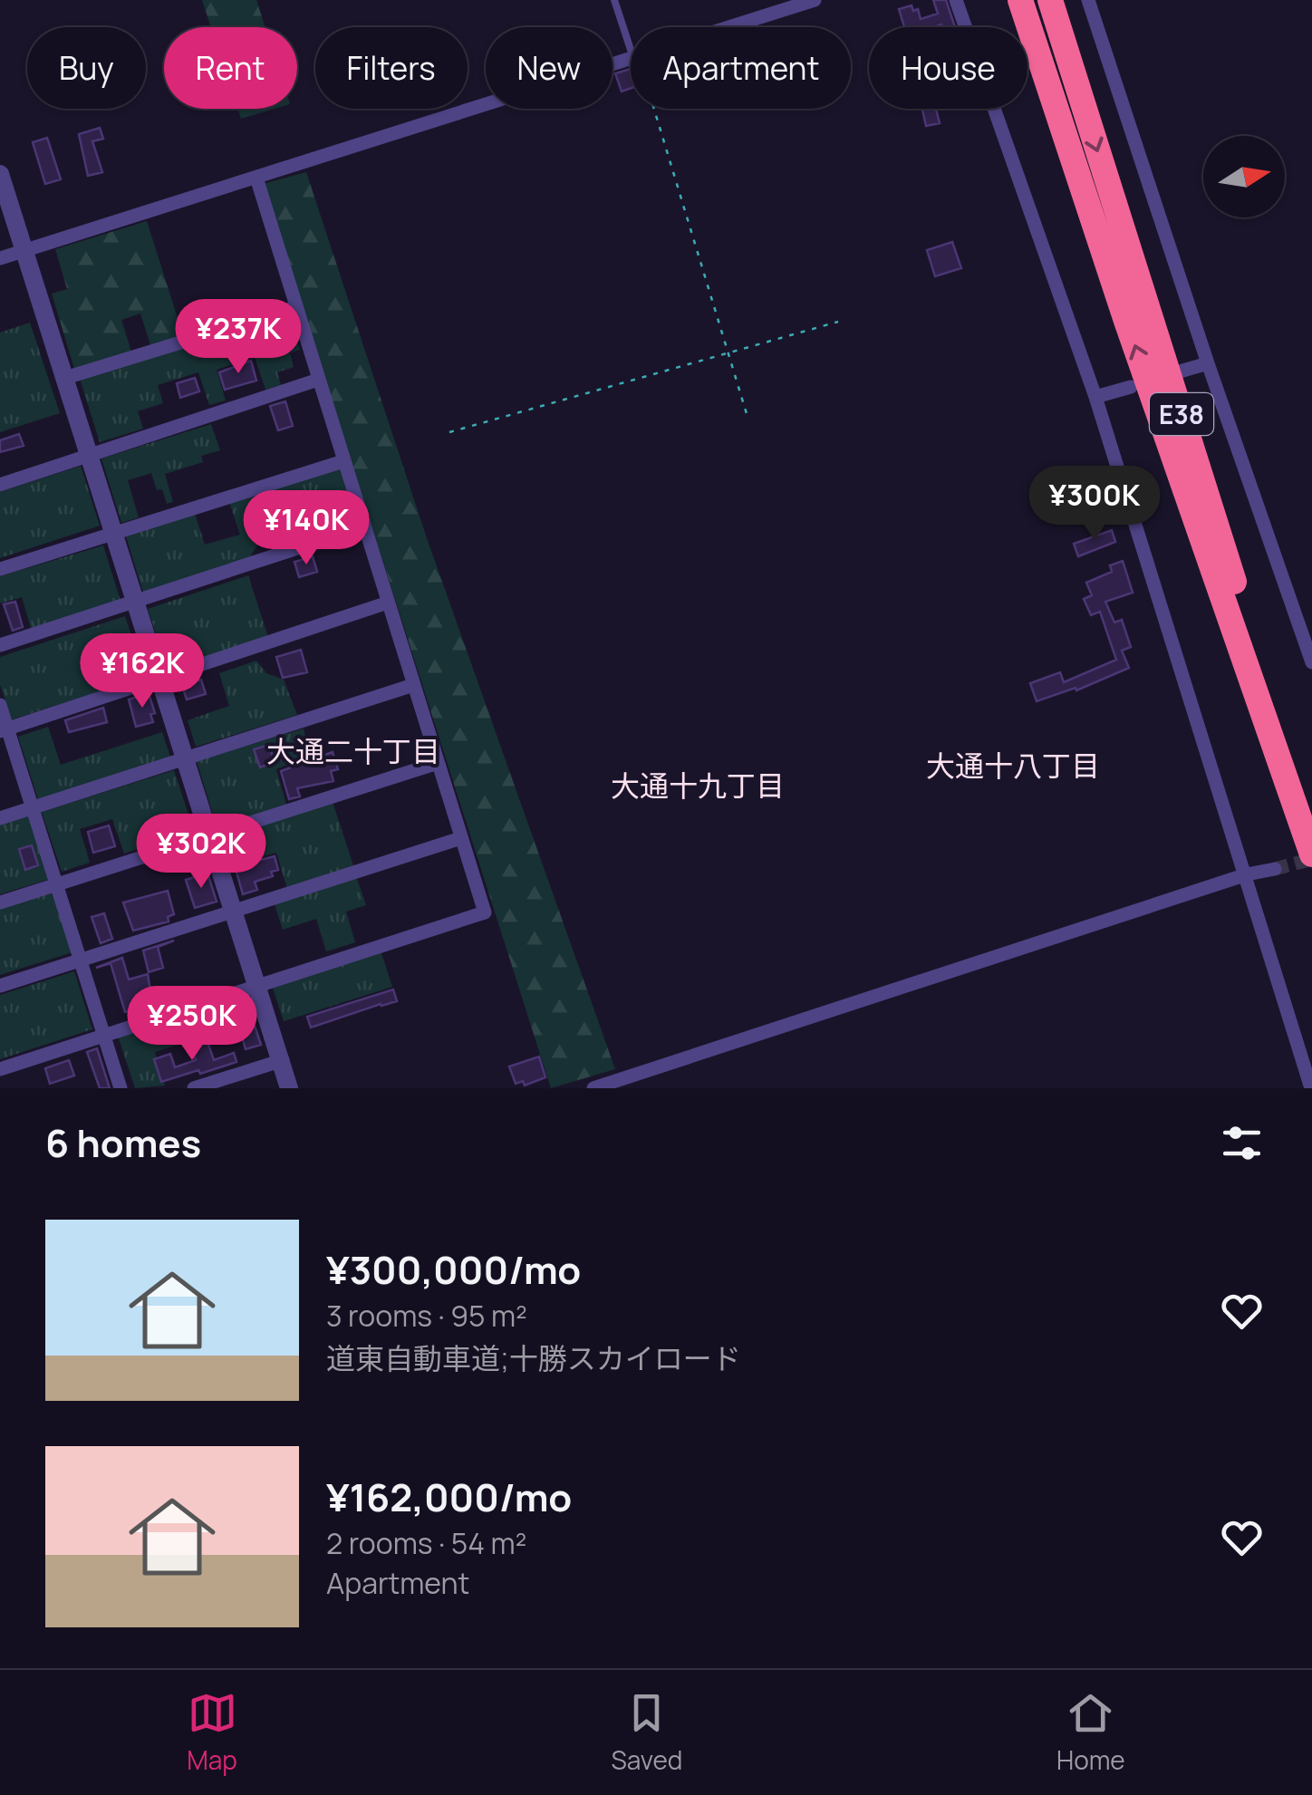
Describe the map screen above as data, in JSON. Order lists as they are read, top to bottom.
{
  "streets": {
    "highway": ["E38"]
  },
  "districts": ["大通二十丁目", "大通十八丁目", "大通十九丁目"],
  "north": "right",
  "page": {
    "chip": [
      "Buy",
      "Rent",
      "Filters",
      "New",
      "Apartment",
      "House"
    ],
    "price": [
      "¥237K",
      "¥300K",
      "¥140K",
      "¥162K",
      "¥302K",
      "¥250K"
    ],
    "heading": "6 homes",
    "list": [
      {
        "name": "¥300,000/mo",
        "note": "3 rooms · 95 m² · 道東自動車道;十勝スカイロード"
      },
      {
        "name": "¥162,000/mo",
        "note": "2 rooms · 54 m² · Apartment"
      }
    ],
    "tabs": ["Map", "Saved", "Home"]
  }
}
